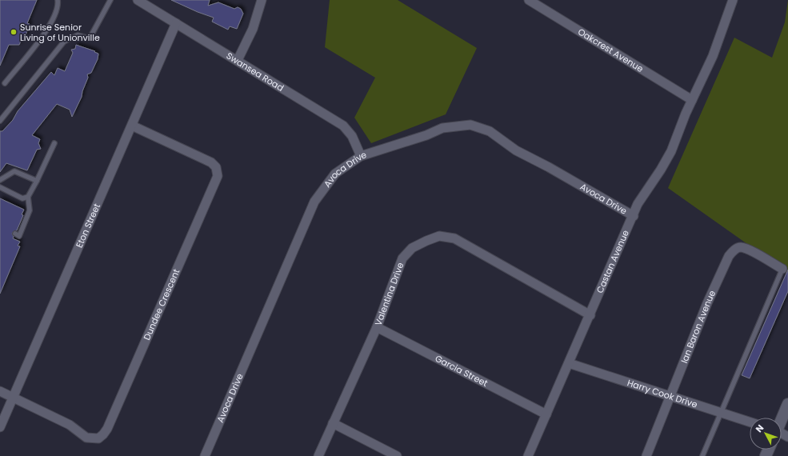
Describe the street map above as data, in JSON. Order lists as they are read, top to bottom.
{
  "streets": {
    "street": [
      "Oakcrest Avenue",
      "Swansea Road",
      "Avoca Drive",
      "Eton Street",
      "Castan Avenue",
      "Valentina Drive",
      "Dundee Crescent",
      "Ian Baron Avenue",
      "Garcia Street",
      "Harry Cook Drive"
    ]
  },
  "crossings": [
    ["Oakcrest Avenue", "Castan Avenue"],
    ["Swansea Road", "Avoca Drive"],
    ["Swansea Road", "Eton Street"],
    ["Avoca Drive", "Castan Avenue"],
    ["Eton Street", "Dundee Crescent"],
    ["Castan Avenue", "Valentina Drive"],
    ["Castan Avenue", "Garcia Street"],
    ["Castan Avenue", "Harry Cook Drive"],
    ["Valentina Drive", "Garcia Street"],
    ["Ian Baron Avenue", "Harry Cook Drive"]
  ],
  "places": ["Sunrise Senior Living of Unionville"],
  "north": "top left"
}
